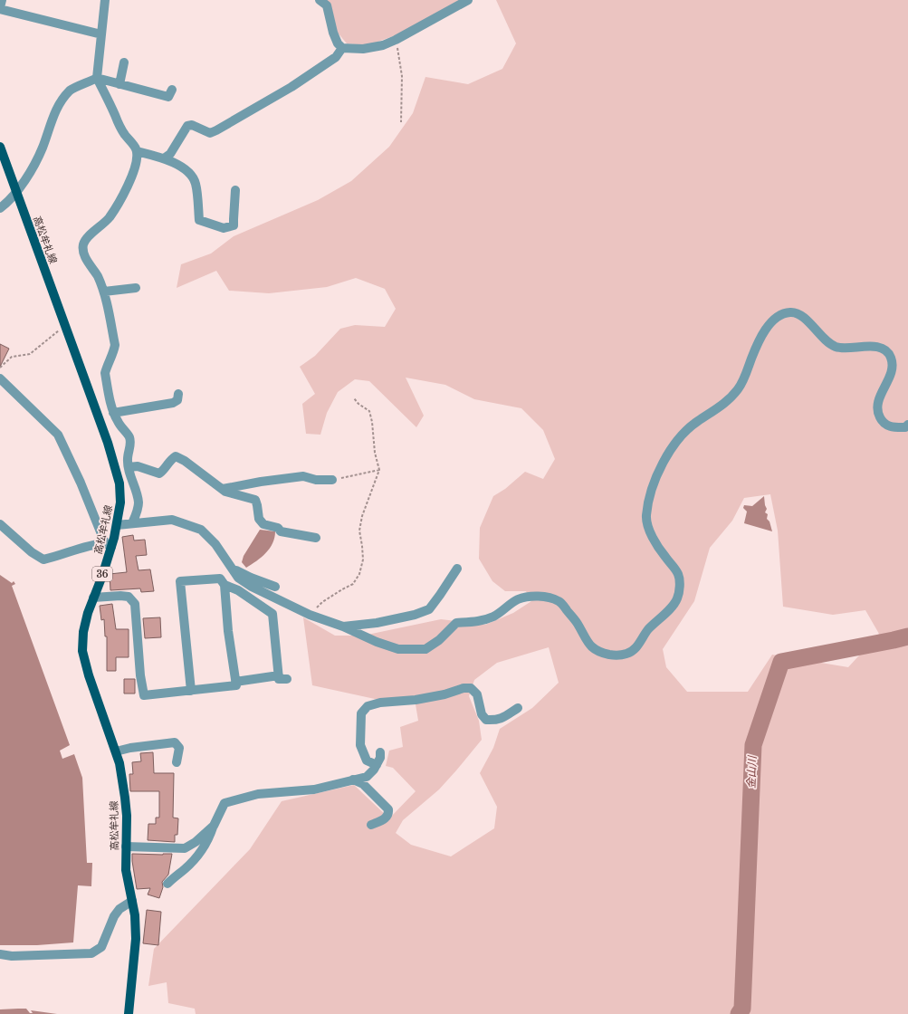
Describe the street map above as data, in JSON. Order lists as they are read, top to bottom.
{
  "streets": {
    "main road": ["高松牟礼線", "36"]
  },
  "water": ["金山川"]
}
